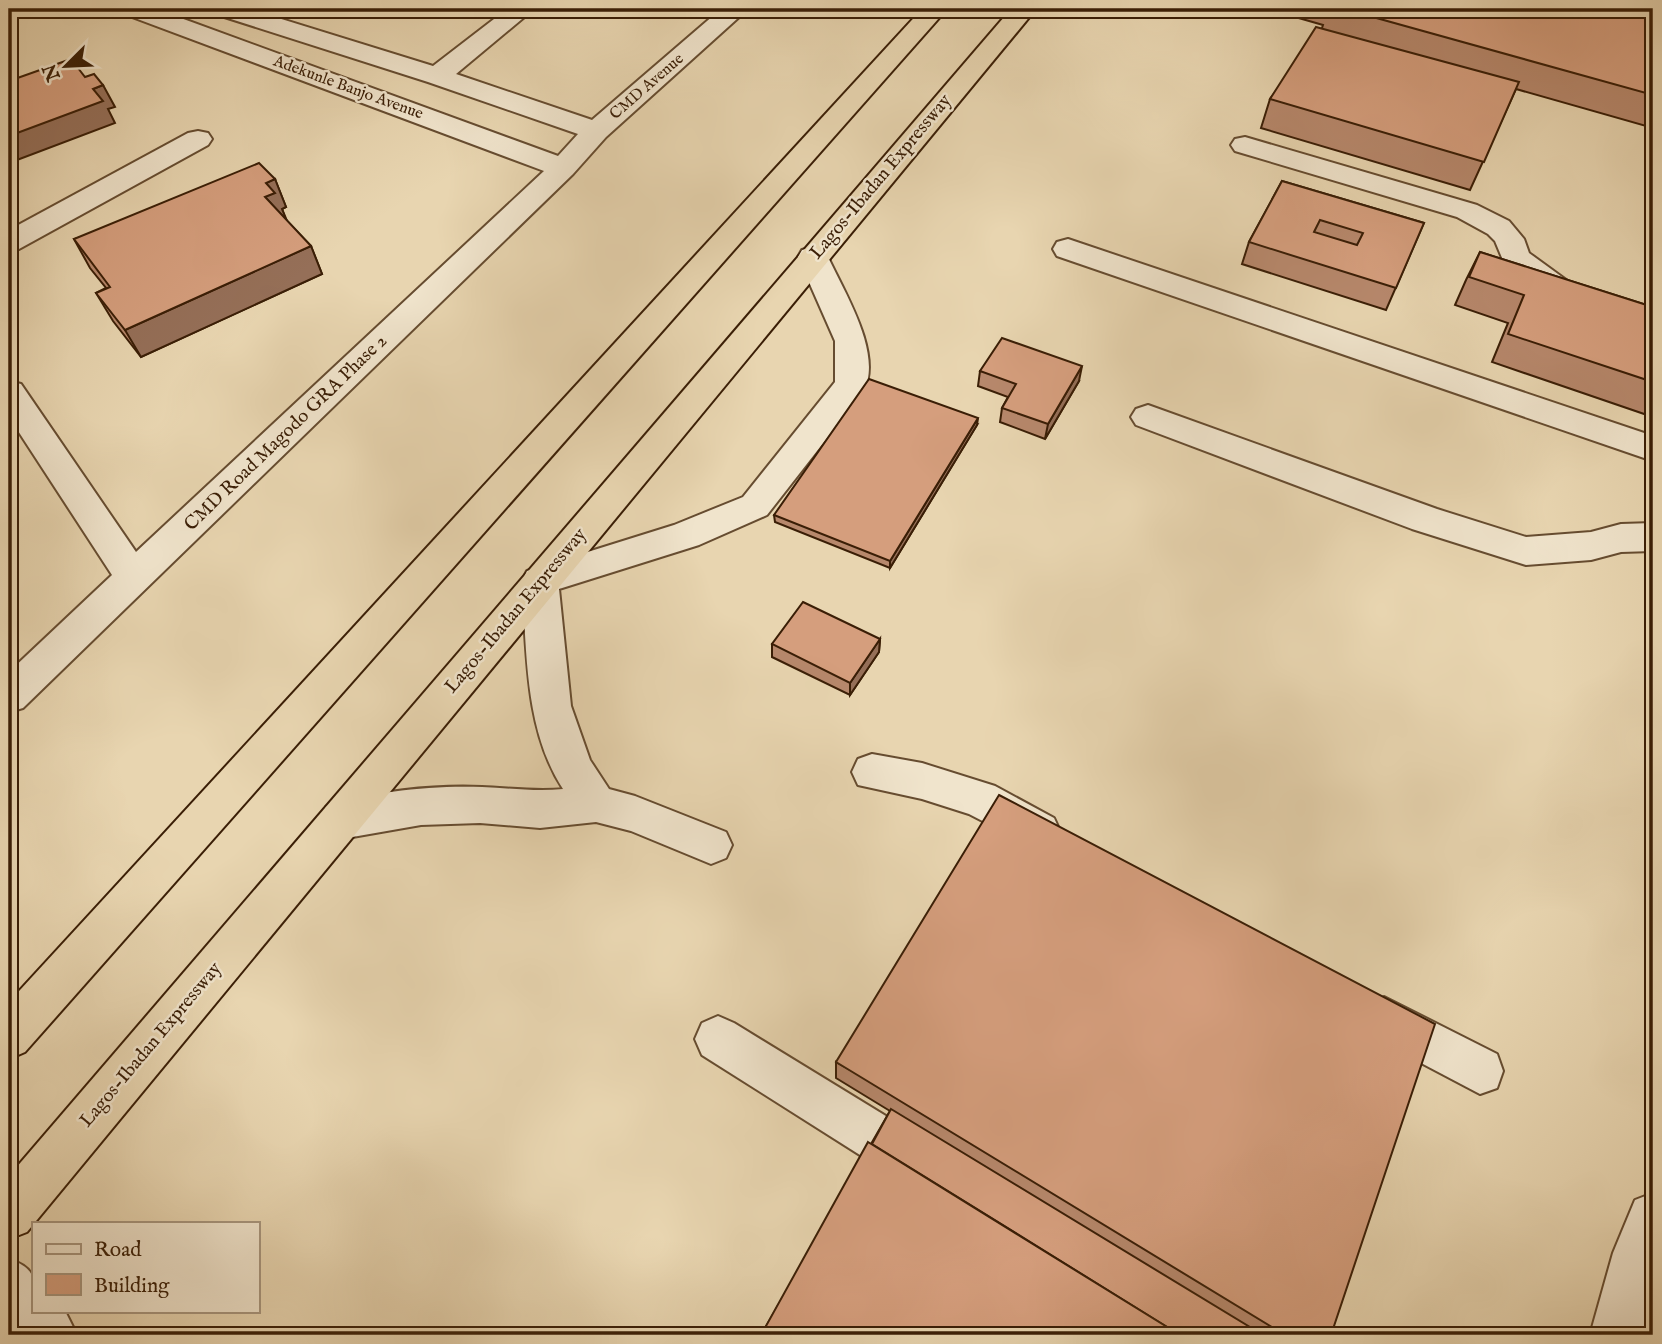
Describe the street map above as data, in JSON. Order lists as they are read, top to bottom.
{
  "streets": {
    "highway": ["Lagos-Ibadan Expressway"],
    "street": ["CMD Avenue", "Adekunle Banjo Avenue", "CMD Road Magodo GRA Phase 2"]
  },
  "crossings": [
    ["CMD Avenue", "Adekunle Banjo Avenue"],
    ["CMD Avenue", "CMD Road Magodo GRA Phase 2"],
    ["Adekunle Banjo Avenue", "CMD Road Magodo GRA Phase 2"]
  ],
  "legend": ["Road", "Building"],
  "north": "bottom left"
}
